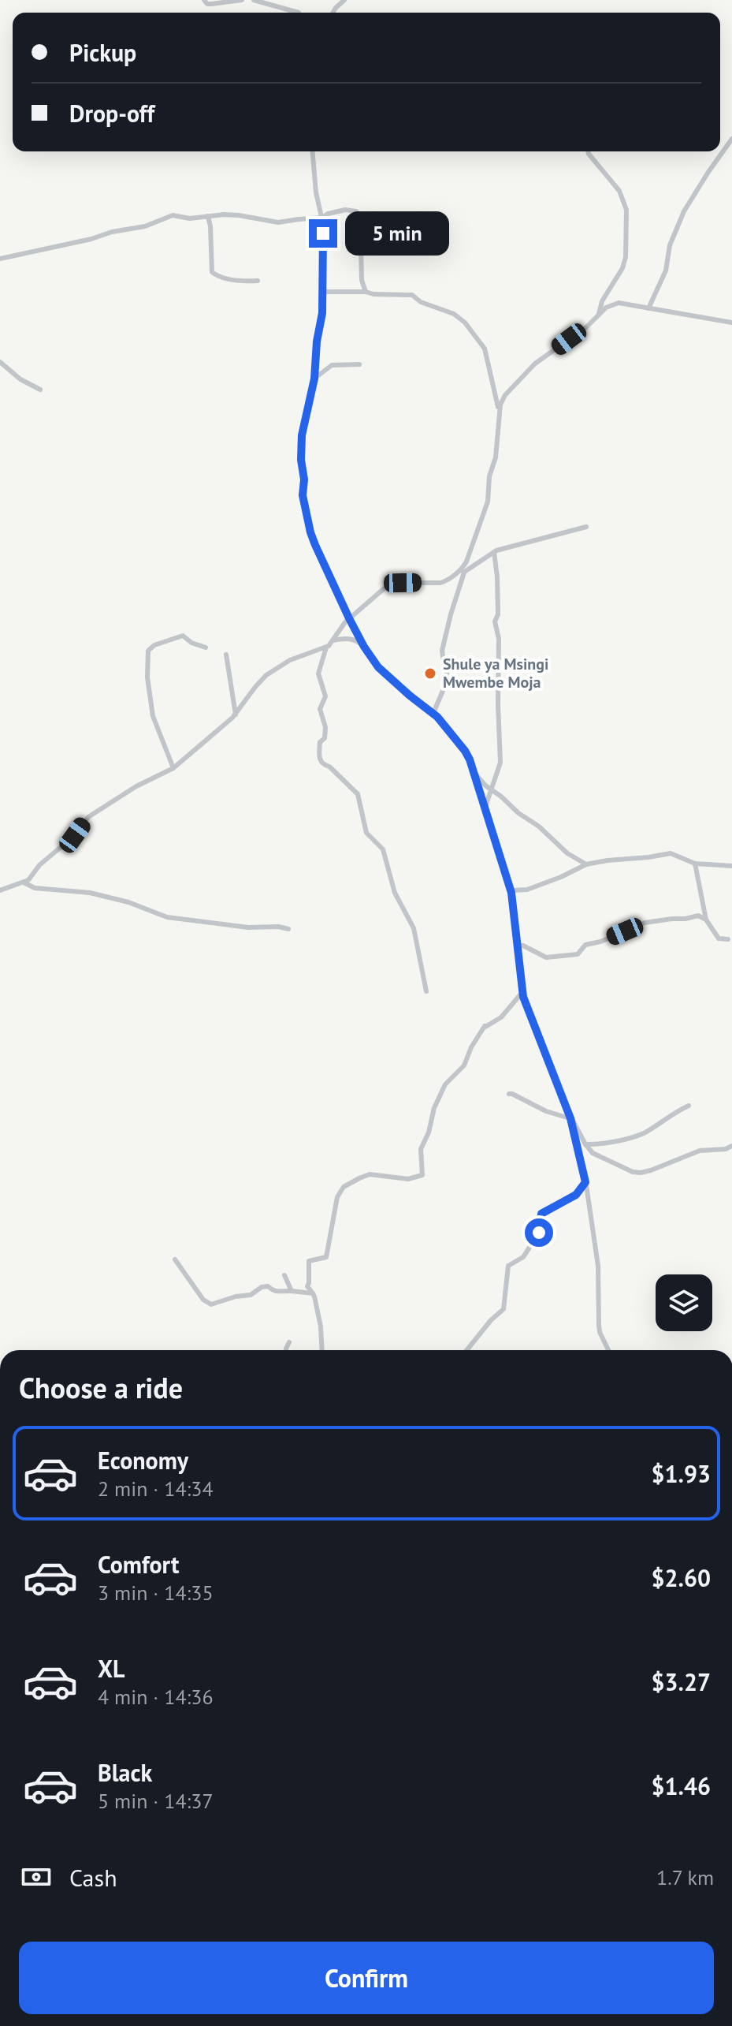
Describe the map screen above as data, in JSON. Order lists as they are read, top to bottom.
{
  "places": ["Shule ya Msingi Mwembe Moja"],
  "page": {
    "banner": ["Pickup", "Drop-off"],
    "bubble": "5 min",
    "heading": "Choose a ride",
    "list": [
      {
        "name": "Economy",
        "note": "2 min · 14:34",
        "value": "$1.93"
      },
      {
        "name": "Comfort",
        "note": "3 min · 14:35",
        "value": "$2.60"
      },
      {
        "name": "XL",
        "note": "4 min · 14:36",
        "value": "$3.27"
      },
      {
        "name": "Black",
        "note": "5 min · 14:37",
        "value": "$1.46"
      }
    ],
    "pay": ["Cash", "1.7 km"],
    "buttons": "Confirm"
  }
}
